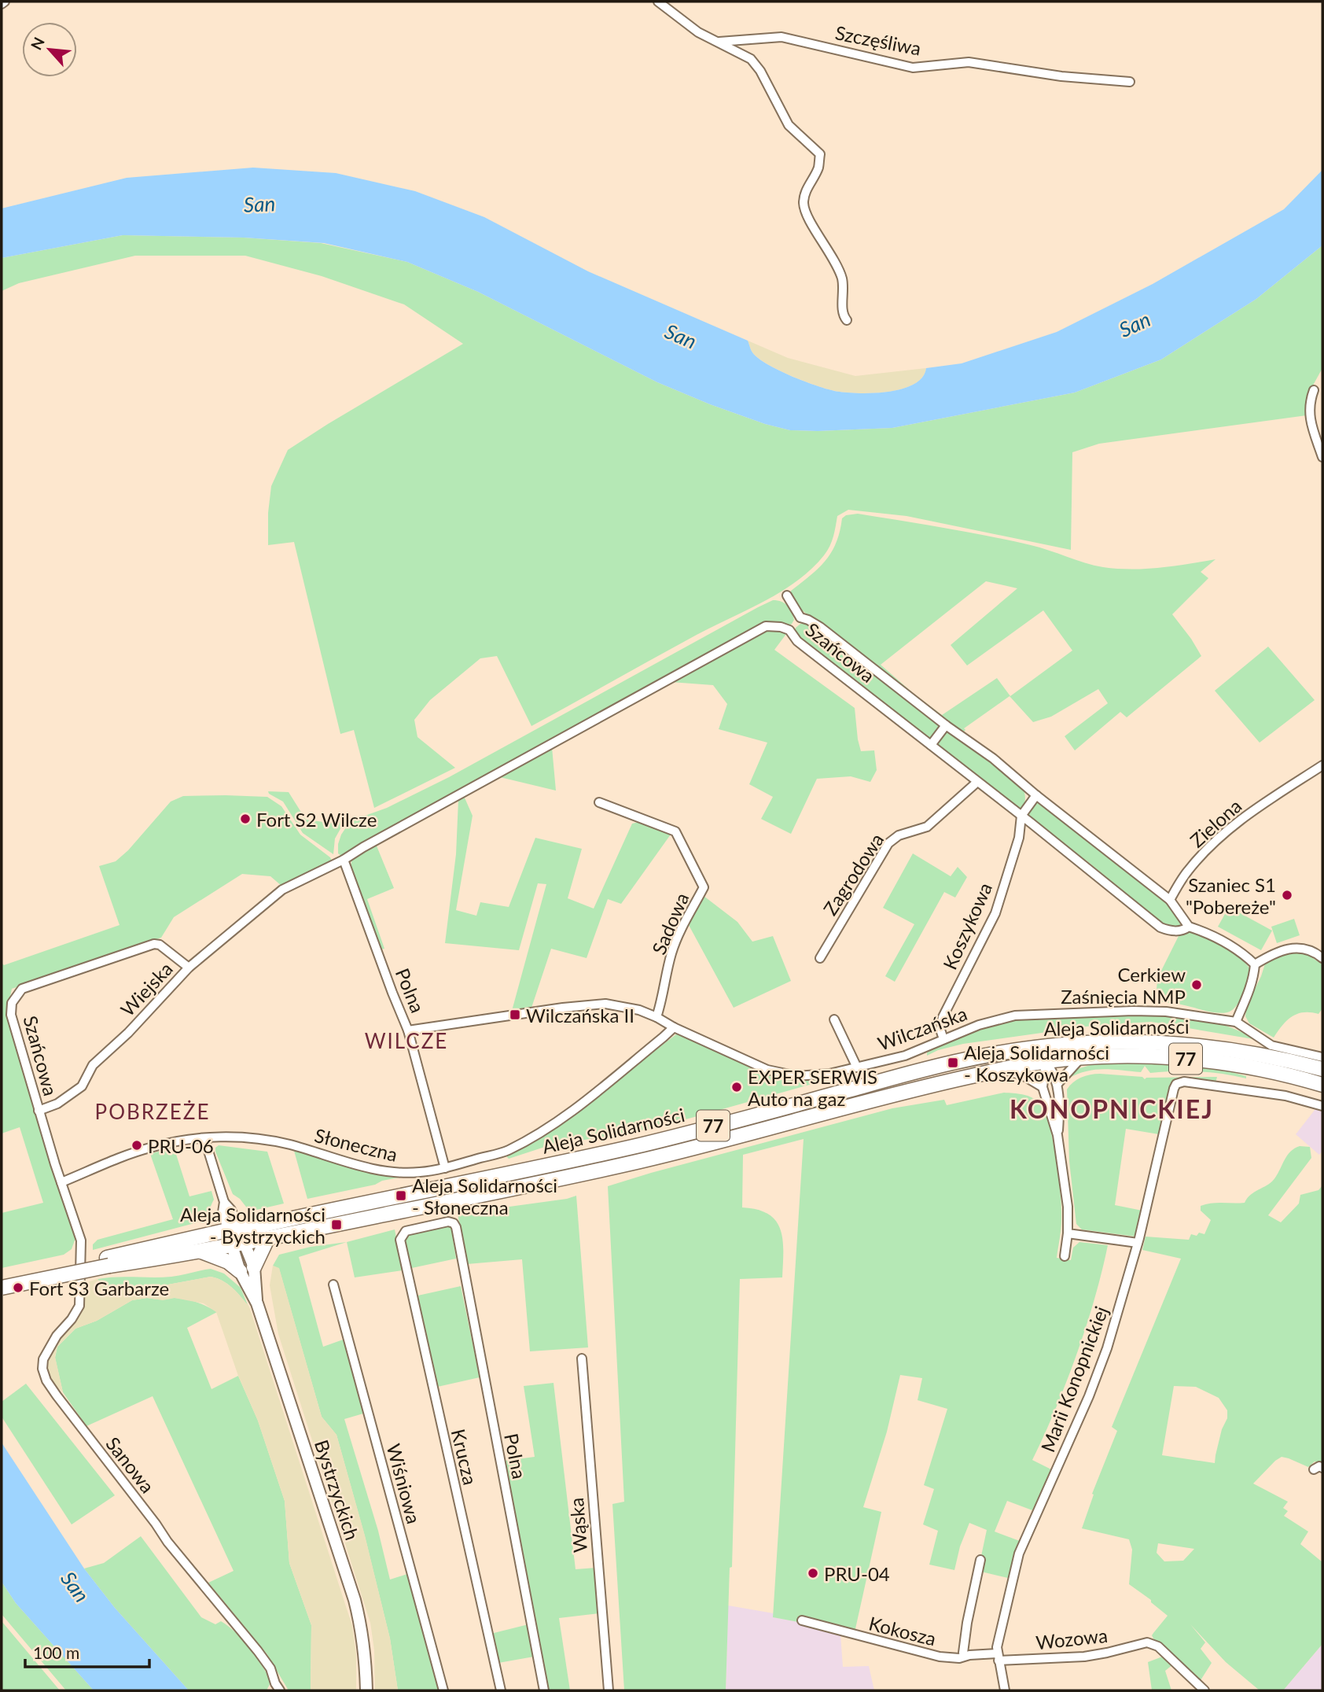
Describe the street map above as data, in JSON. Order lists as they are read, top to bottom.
{
  "streets": {
    "highway": ["Aleja Solidarności", "77"],
    "street": [
      "Szczęśliwa",
      "Szańcowa",
      "Zielona",
      "Zagrodowa",
      "Sadowa",
      "Koszykowa",
      "Wiejska",
      "Polna",
      "WiIczańska",
      "Słoneczna",
      "Marii Konopnickiej",
      "Krucza",
      "Sanowa",
      "Wiśniowa",
      "Bystrzyckich",
      "Wąska",
      "Kokosza",
      "Wozowa"
    ]
  },
  "crossings": [
    ["Szańcowa", "Zielona"],
    ["Szańcowa", "Zagrodowa"],
    ["Szańcowa", "Koszykowa"],
    ["Szańcowa", "Wiejska"],
    ["Szańcowa", "Polna"],
    ["Szańcowa", "Słoneczna"],
    ["Szańcowa", "Sanowa"],
    ["Sadowa", "WiIczańska"],
    ["Koszykowa", "WiIczańska"],
    ["Polna", "WiIczańska"],
    ["Polna", "Słoneczna"],
    ["Polna", "Krucza"],
    ["Aleja Solidarności", "77"],
    ["WiIczańska", "Słoneczna"],
    ["Marii Konopnickiej", "Kokosza"],
    ["Marii Konopnickiej", "Wozowa"],
    ["Kokosza", "Wozowa"]
  ],
  "districts": ["WILCZE", "KONOPNICKIEJ", "POBRZEŻE"],
  "water": ["San"],
  "places": {
    "other": [
      "Fort S2 Wilcze",
      "Szaniec S1 \"Pobereże\"",
      "Cerkiew Zaśnięcia NMP",
      "EXPER SERWIS Auto na gaz",
      "PRU-06",
      "Fort S3 Garbarze",
      "PRU-04"
    ],
    "transit": [
      "Wilczańska II",
      "Aleja Solidarności - Koszykowa",
      "Aleja Solidarności - Słoneczna",
      "Aleja Solidarności - Bystrzyckich"
    ]
  },
  "scale_bar": "100 m",
  "north": "top left"
}
